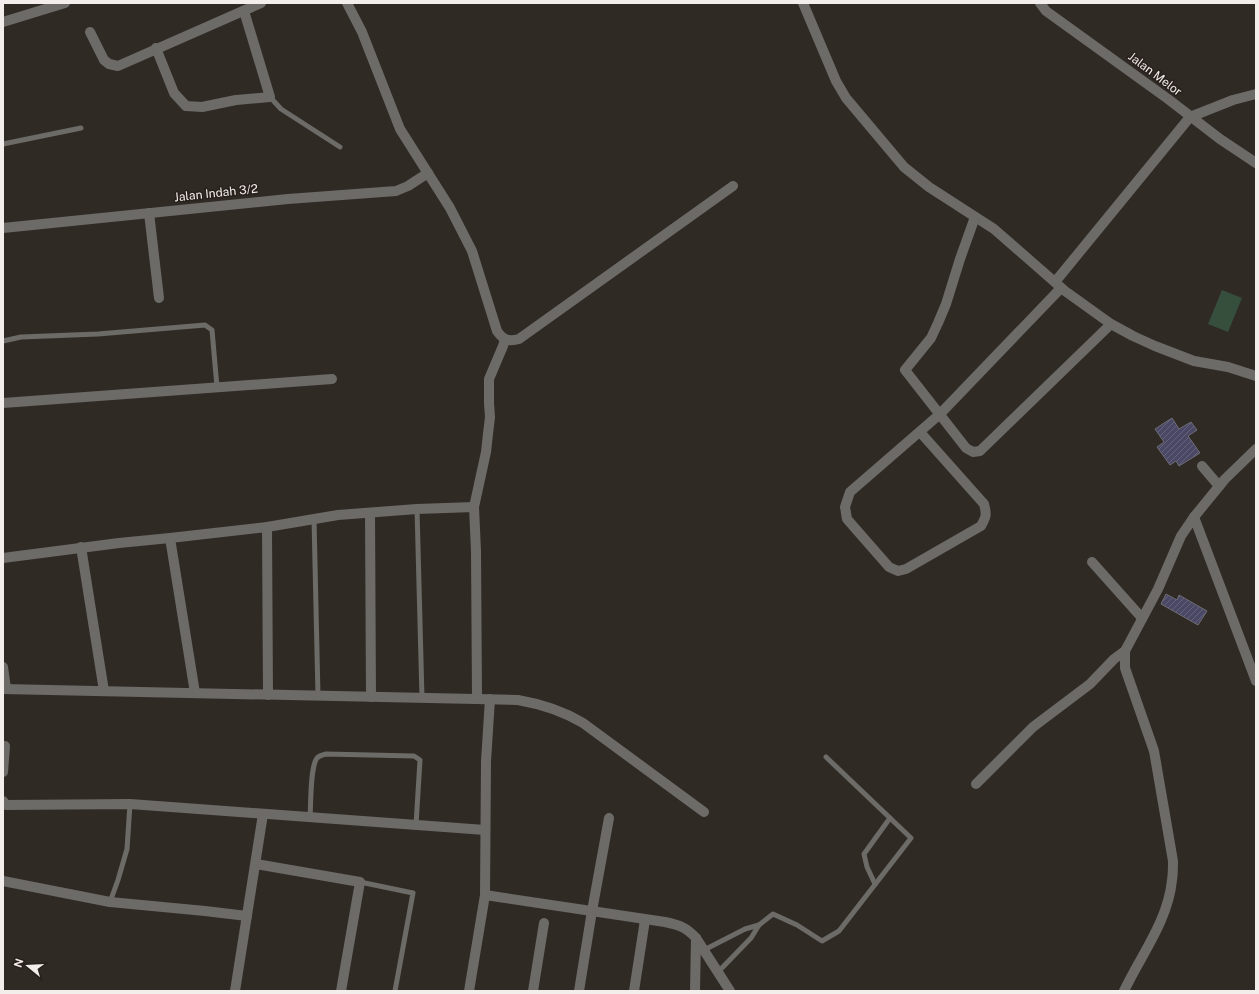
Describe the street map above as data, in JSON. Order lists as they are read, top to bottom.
{
  "streets": {
    "street": ["Jalan Melor", "Jalan Indah 3/2"]
  },
  "north": "left"
}
